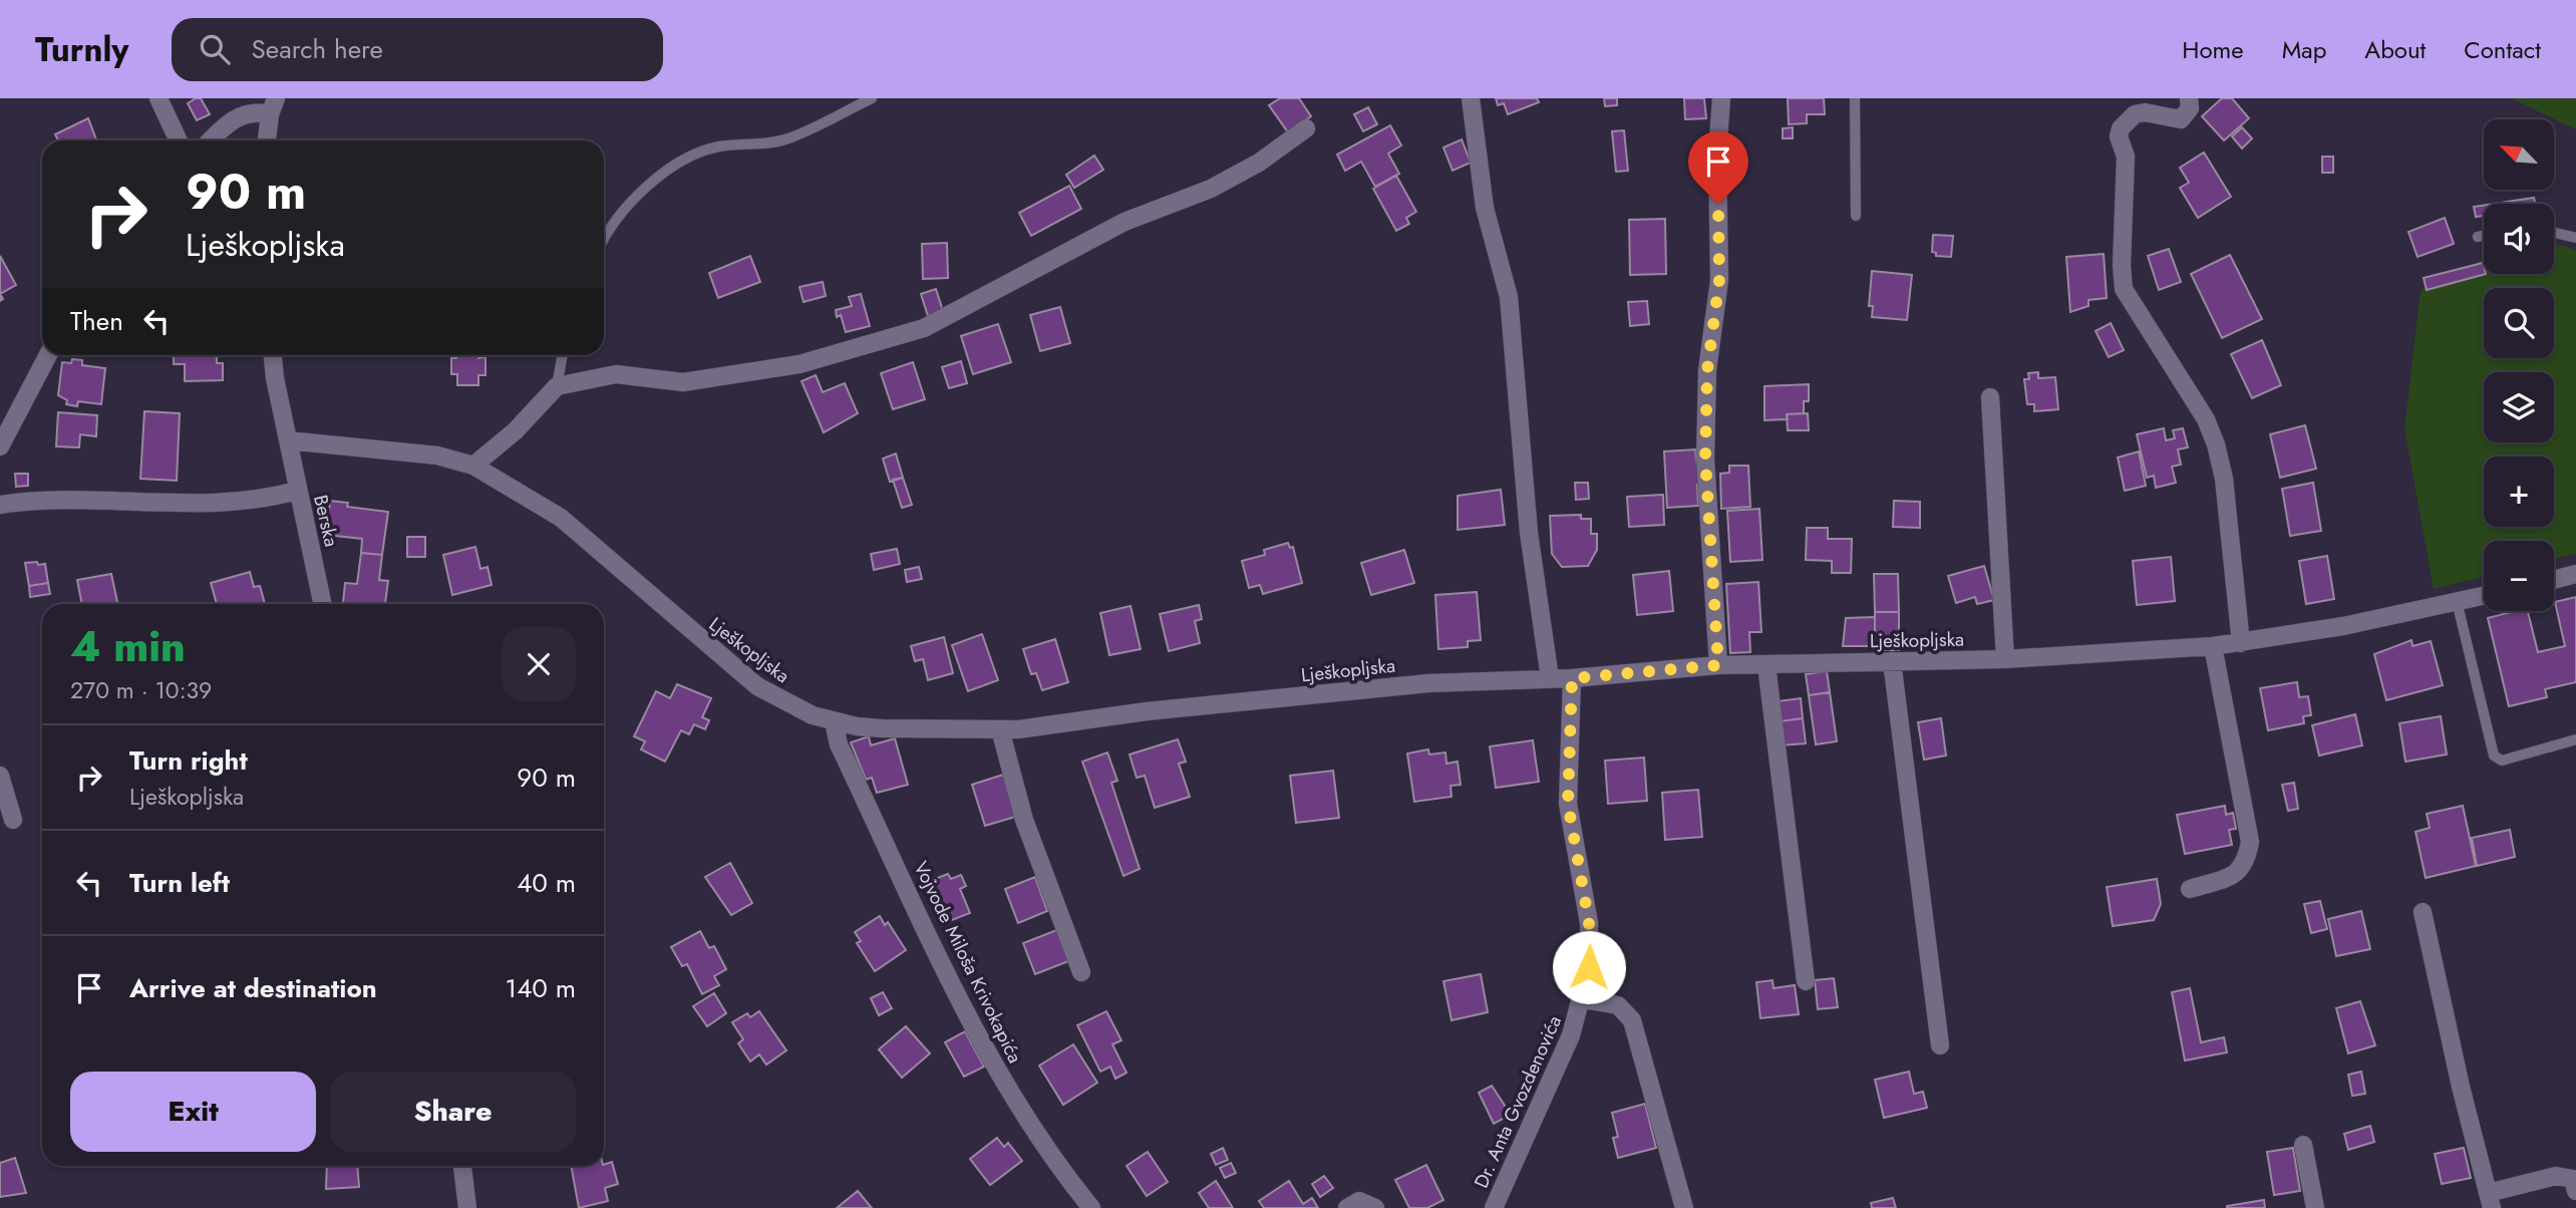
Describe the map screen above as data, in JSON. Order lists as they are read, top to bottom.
{
  "streets": {
    "street": [
      "Berska",
      "Lješkopljska",
      "Vojvode Miloša Krivokapića",
      "Dr. Anta Gvozdenovića"
    ]
  },
  "crossings": [
    ["Berska", "Lješkopljska"],
    ["Lješkopljska", "Vojvode Miloša Krivokapića"],
    ["Lješkopljska", "Dr. Anta Gvozdenovića"]
  ],
  "north": "top left",
  "page": {
    "header": "Turnly",
    "search": "Search here",
    "nav": [
      "Home",
      "Map",
      "About",
      "Contact"
    ],
    "map_buttons": ["+", "−"],
    "turn": ["90 m", "Lješkopljska"],
    "then": "Then",
    "heading": ["4 min", "270 m · 10:39"],
    "list": [
      {
        "name": "Turn right",
        "note": "Lješkopljska",
        "value": "90 m"
      },
      {
        "name": "Turn left",
        "value": "40 m"
      },
      {
        "name": "Arrive at destination",
        "value": "140 m"
      }
    ],
    "buttons": ["Exit", "Share"]
  }
}
